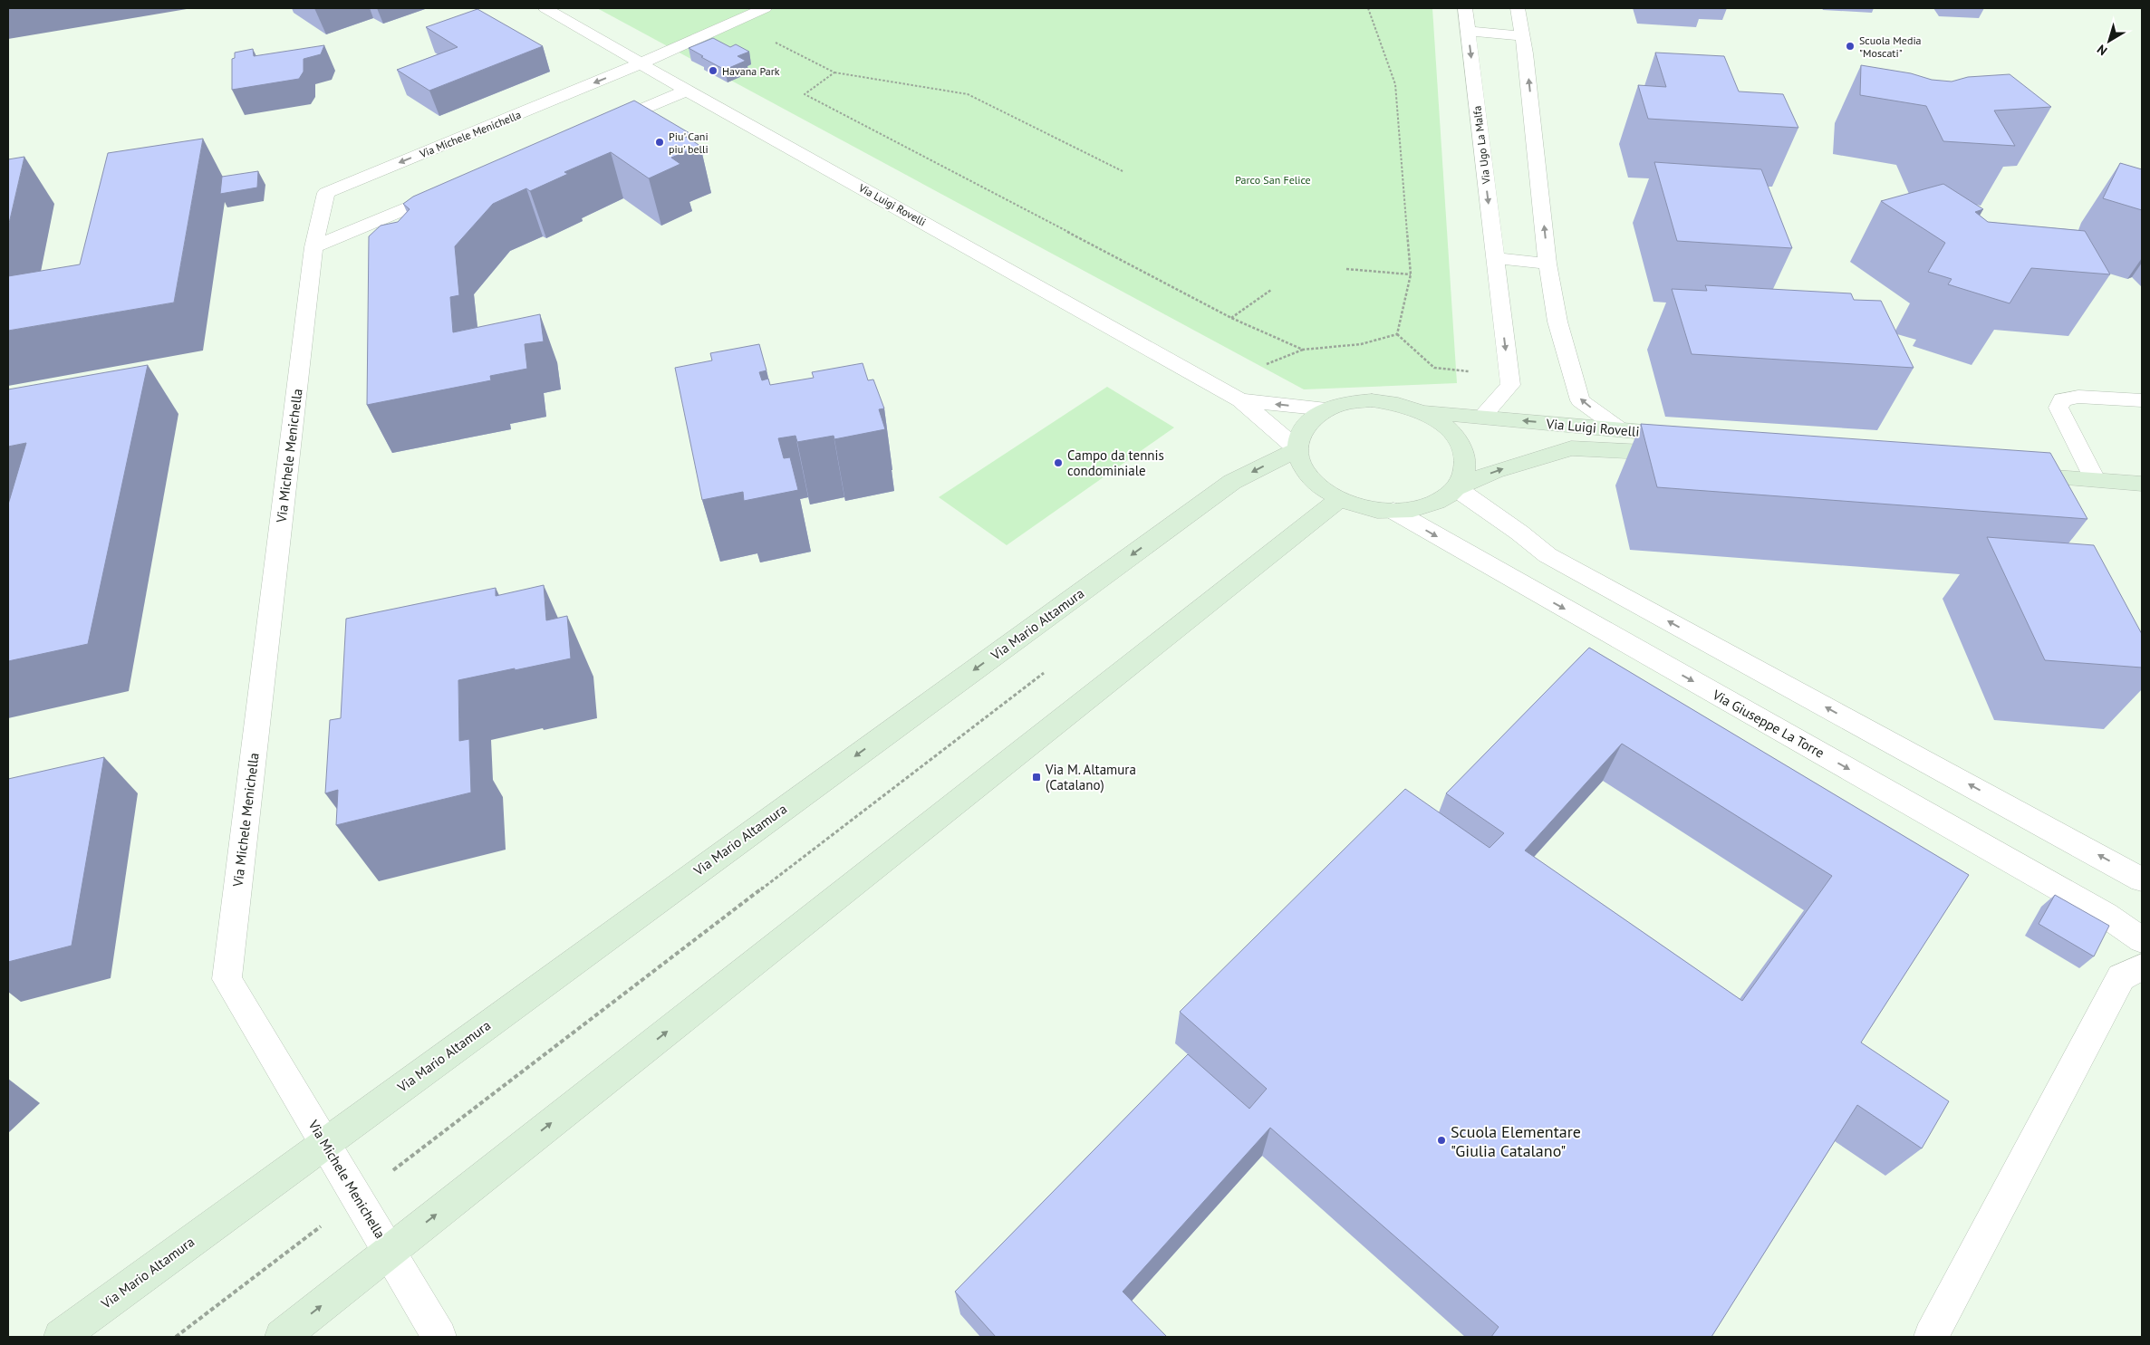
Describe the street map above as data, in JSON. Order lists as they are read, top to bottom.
{
  "streets": {
    "street": [
      "Via Michele Menichella",
      "Via Ugo La Malfa",
      "Via Luigi Rovelli",
      "Via Mario Altamura",
      "Via Giuseppe La Torre"
    ]
  },
  "crossings": [
    ["Via Michele Menichella", "Via Luigi Rovelli"],
    ["Via Michele Menichella", "Via Mario Altamura"],
    ["Via Ugo La Malfa", "Via Luigi Rovelli"],
    ["Via Luigi Rovelli", "Via Mario Altamura"],
    ["Via Luigi Rovelli", "Via Giuseppe La Torre"],
    ["Via Mario Altamura", "Via Giuseppe La Torre"]
  ],
  "parks": ["Parco San Felice"],
  "places": {
    "other": [
      "Scuola Media \"Moscati\"",
      "Havana Park",
      "Piu' Cani piu' belli",
      "Campo da tennis condominiale",
      "Scuola Elementare \"Giulia Catalano\""
    ],
    "transit": ["Via M. Altamura (Catalano)"]
  },
  "north": "bottom left"
}
